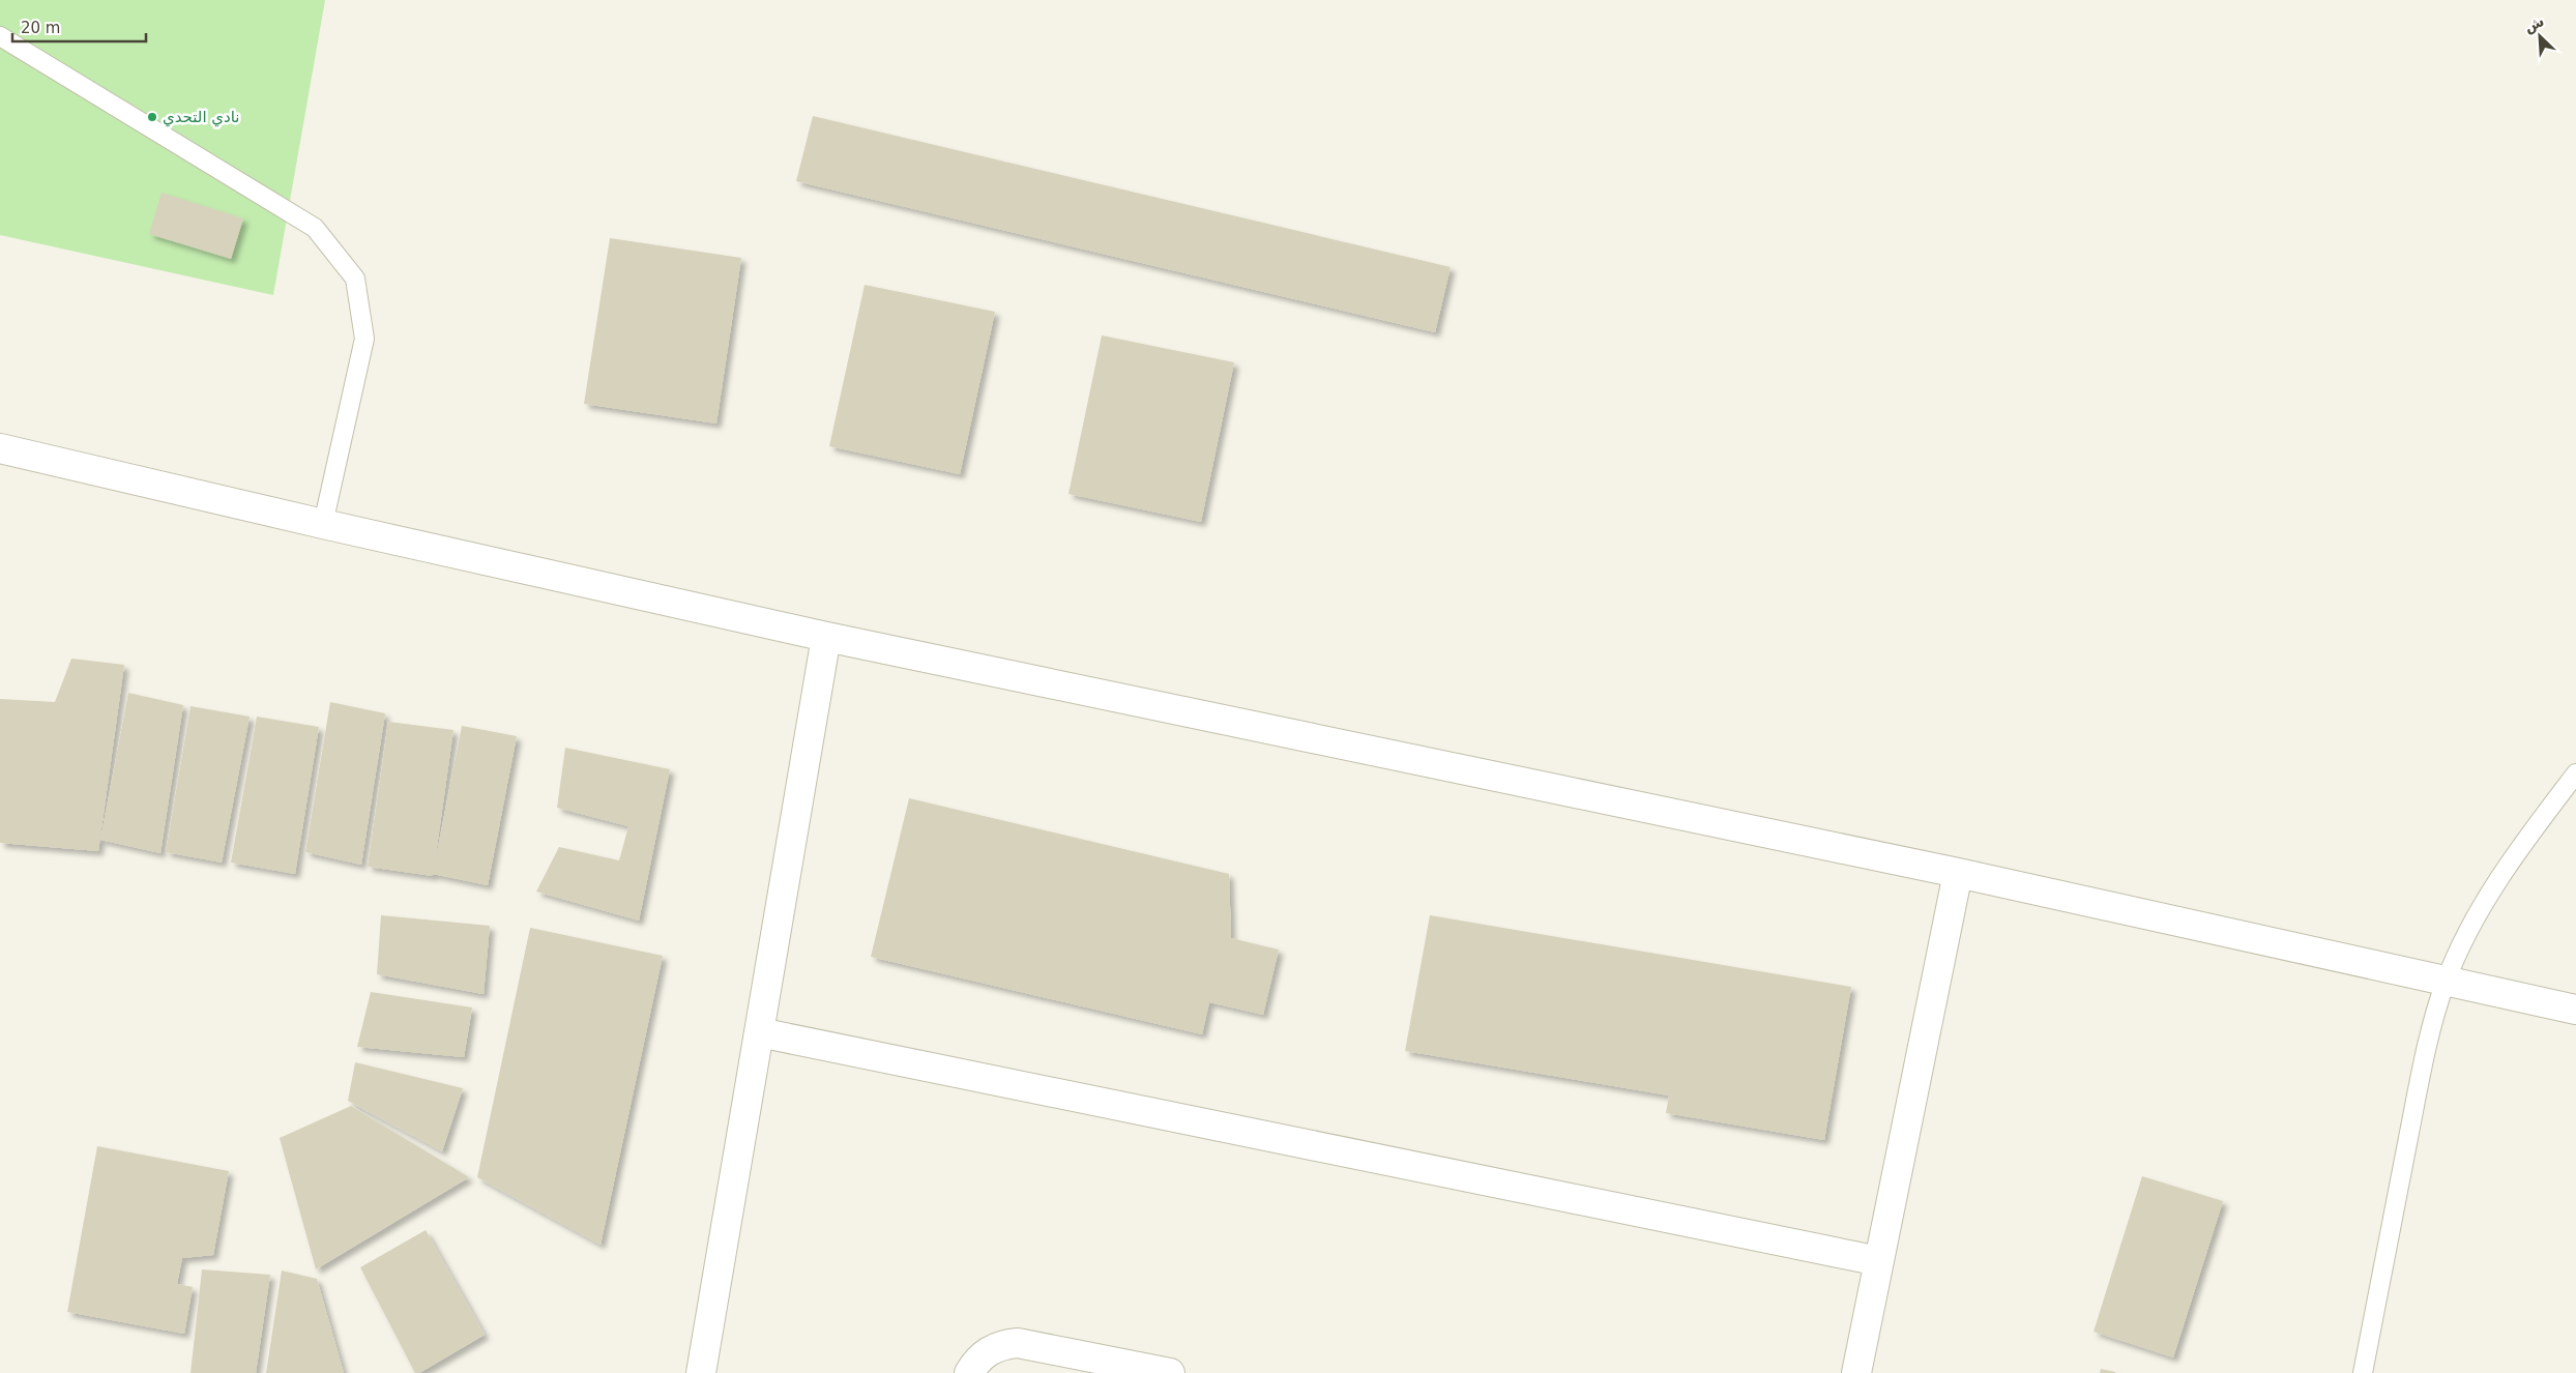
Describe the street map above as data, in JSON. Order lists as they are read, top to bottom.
{
  "places": ["نادي التحدي"],
  "scale_bar": "20 m",
  "north": "top left"
}
